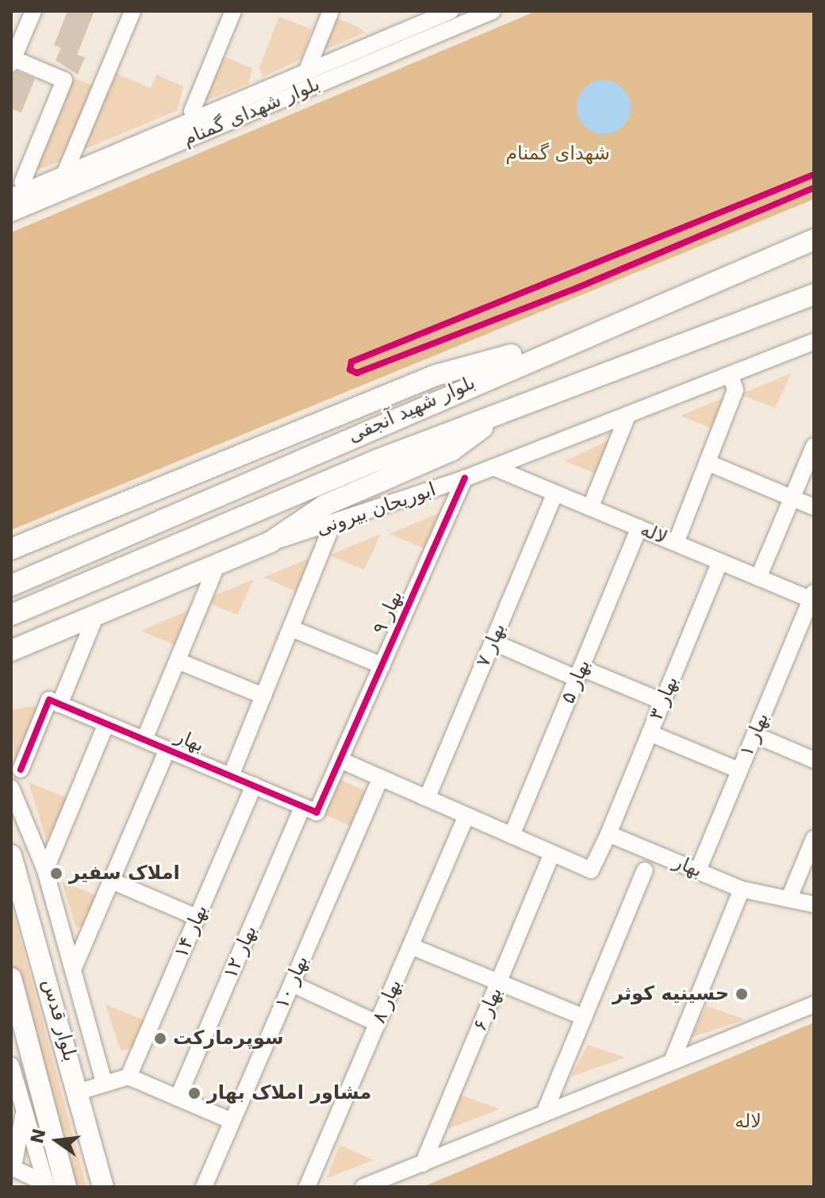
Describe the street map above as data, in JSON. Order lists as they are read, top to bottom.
{
  "streets": {
    "main road": ["بلوار شهید آنجفی", "ابوریحان بیرونی", "بلوار قدس"],
    "street": [
      "بلوار شهدای گمنام",
      "لاله",
      "بهار ۹",
      "بهار ۷",
      "بهار ۵",
      "بهار ۳",
      "بهار ۱",
      "بهار",
      "بهار ۱۴",
      "بهار ۱۲",
      "بهار ۱۰",
      "بهار ۸",
      "بهار ۶"
    ]
  },
  "crossings": [
    ["ابوریحان بیرونی", "لاله"],
    ["ابوریحان بیرونی", "بهار ۹"],
    ["لاله", "بهار ۷"],
    ["لاله", "بهار ۵"],
    ["لاله", "بهار ۳"],
    ["لاله", "بهار ۱"],
    ["بهار ۹", "بهار"],
    ["بهار ۹", "بهار ۱۲"],
    ["بهار ۳", "بهار"],
    ["بهار ۱", "بهار"],
    ["بهار", "بهار ۱۴"],
    ["بهار", "بهار ۱۲"]
  ],
  "parks": ["شهدای گمنام", "لاله"],
  "places": [
    "املاک سفیر",
    "حسینیه کوثر",
    "سوپرمارکت",
    "مشاور املاک بهار"
  ],
  "north": "left"
}
